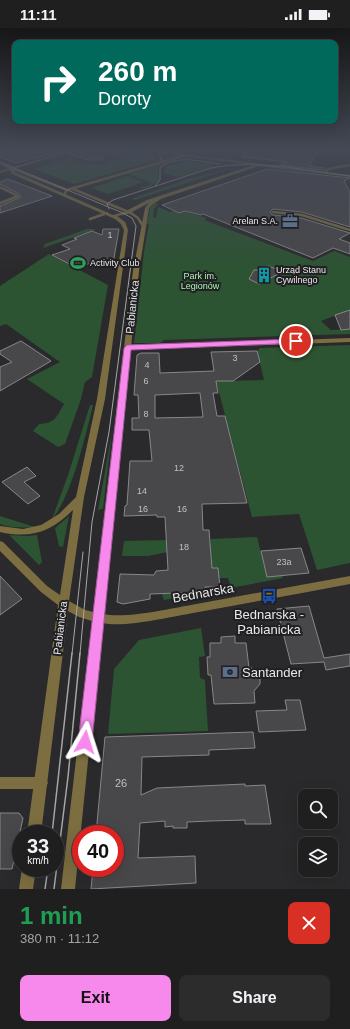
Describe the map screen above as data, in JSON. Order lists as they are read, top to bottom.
{
  "streets": {
    "street": ["Pabianicka", "Bednarska"]
  },
  "crossings": [
    ["Pabianicka", "Bednarska"]
  ],
  "parks": ["Park im. Legionów"],
  "places": {
    "office": ["Arelan S.A."],
    "sports": ["Activity Club"],
    "building": ["Urząd Stanu Cywilnego"],
    "bus stop": ["Bednarska - Pabianicka"],
    "bank": ["Santander"]
  },
  "house_numbers": [
    "1",
    "3",
    "4",
    "6",
    "8",
    "12",
    "14",
    "16",
    "16",
    "18",
    "23a",
    "26"
  ],
  "page": {
    "status": "11:11",
    "turn": ["260 m", "Doroty"],
    "speed": "33 km/h",
    "limit": "40",
    "heading": ["1 min", "380 m · 11:12"],
    "buttons": ["Exit", "Share"]
  }
}
